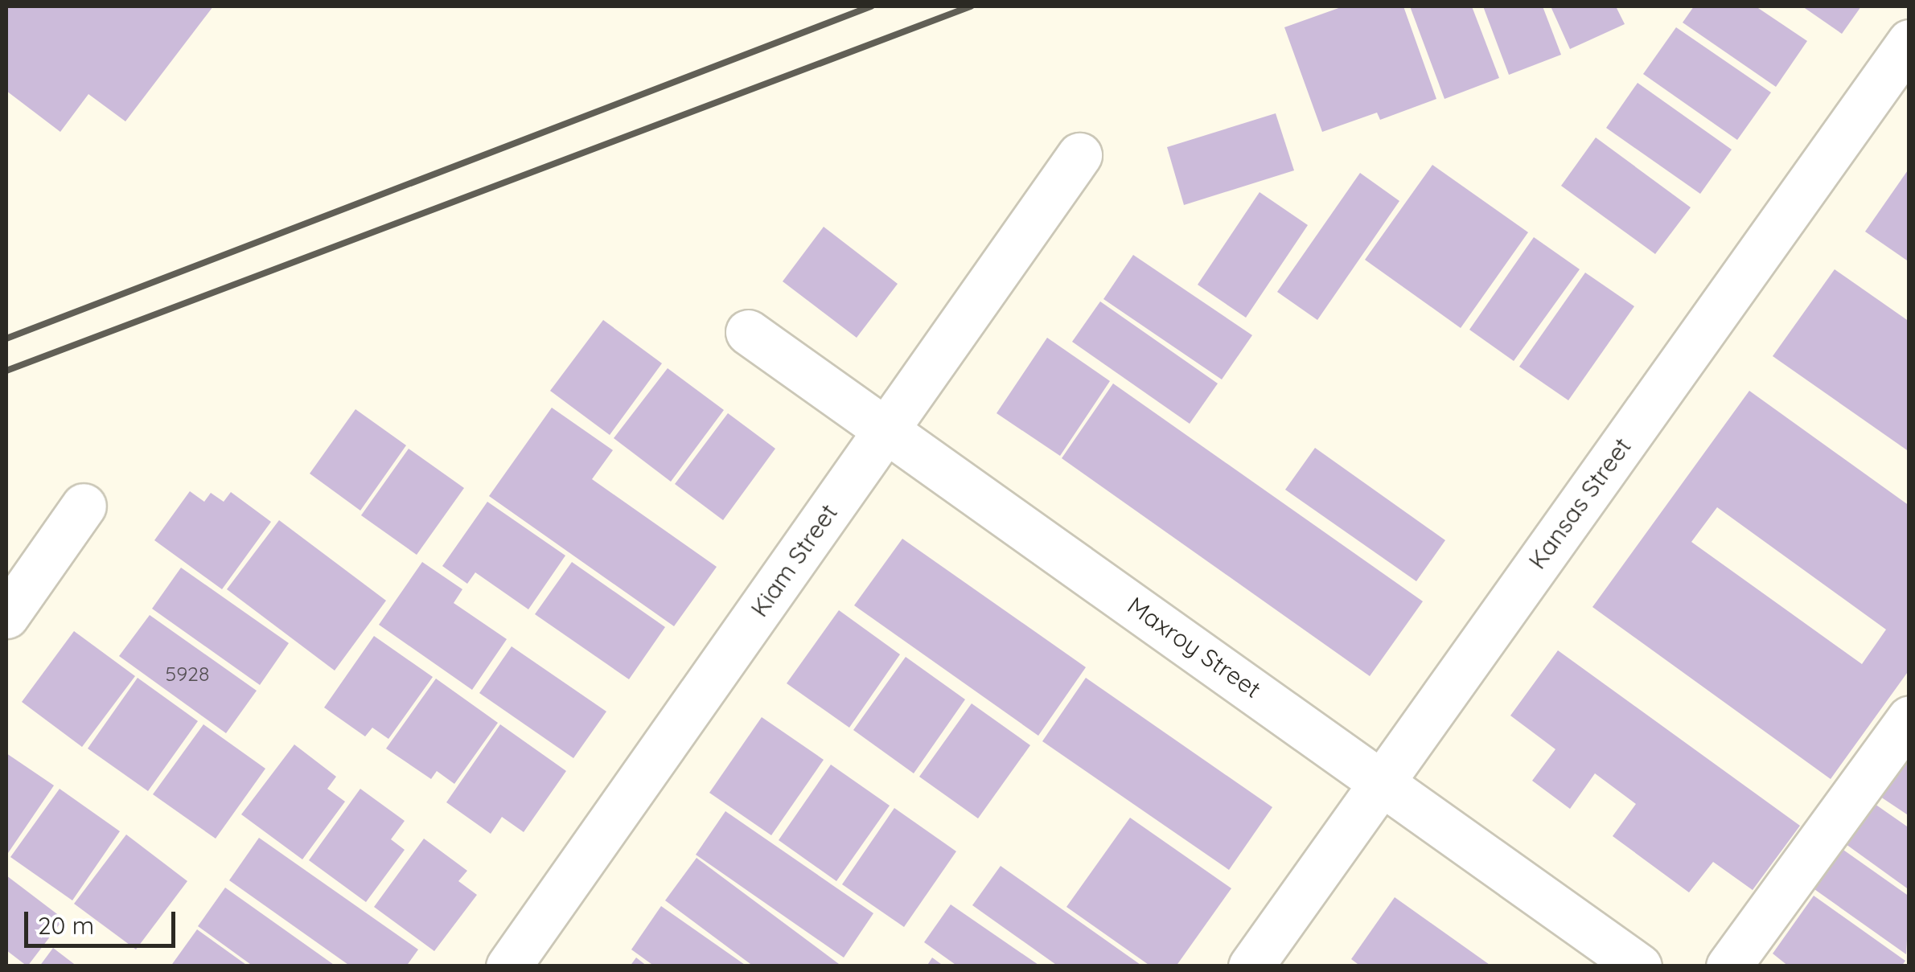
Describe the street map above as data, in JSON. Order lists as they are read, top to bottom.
{
  "streets": {
    "street": ["Kansas Street", "Kiam Street", "Maxroy Street"]
  },
  "crossings": [
    ["Kansas Street", "Maxroy Street"],
    ["Kiam Street", "Maxroy Street"]
  ],
  "house_numbers": ["5928"],
  "scale_bar": "20 m"
}
